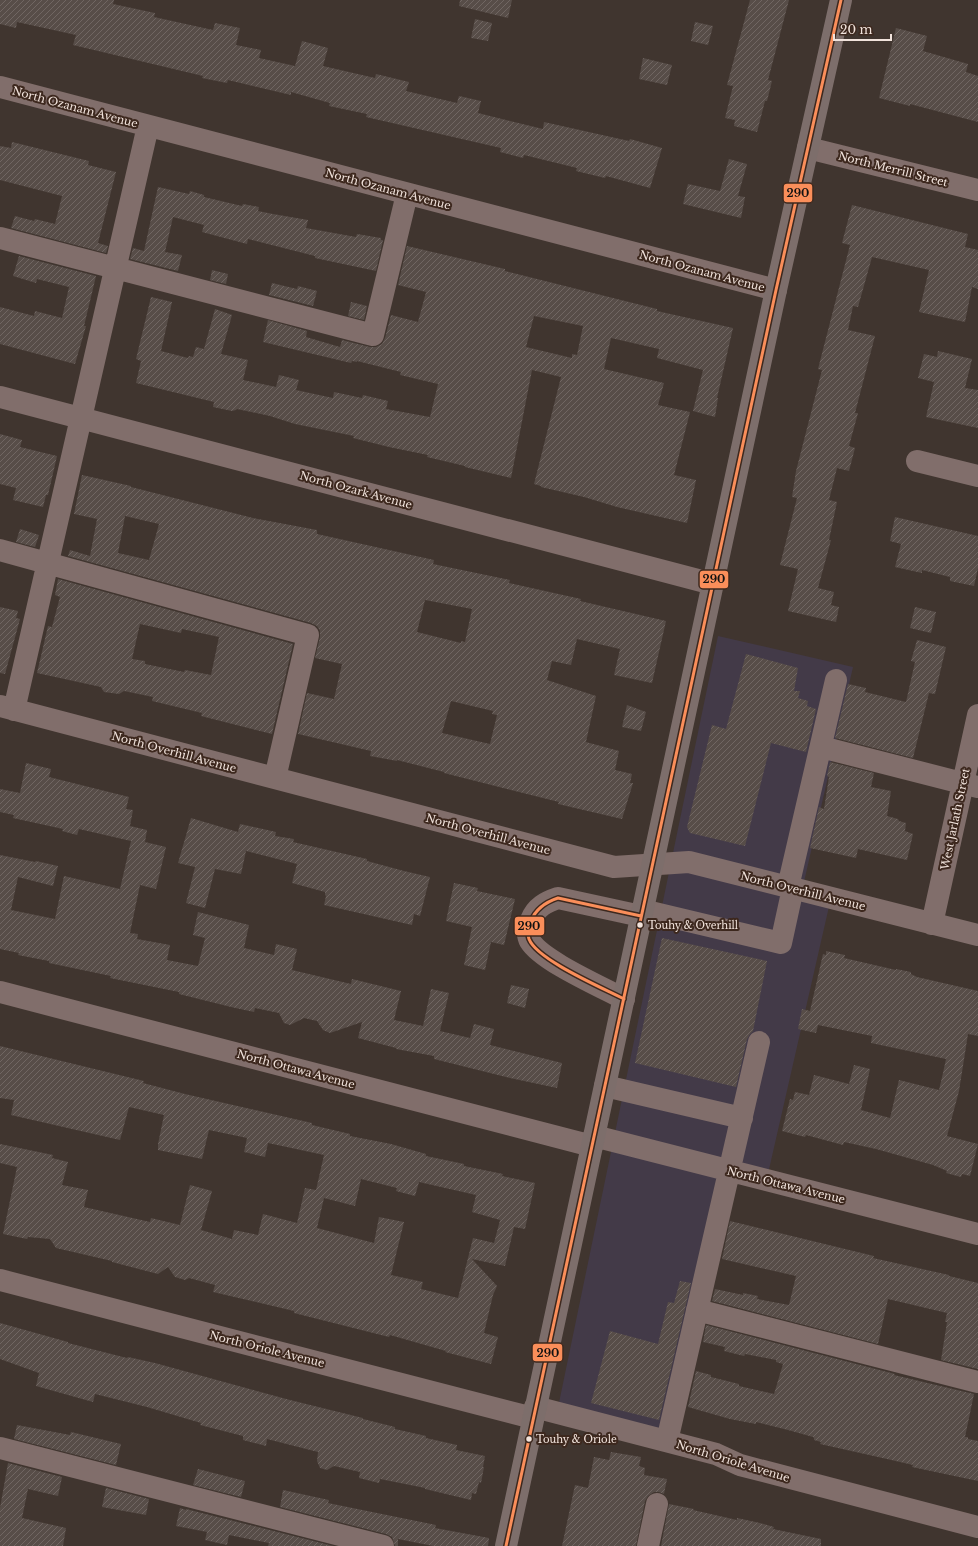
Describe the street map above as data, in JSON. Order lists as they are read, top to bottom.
{
  "streets": {
    "street": [
      "North Ozanam Avenue",
      "North Merrill Street",
      "North Ozark Avenue",
      "North Overhill Avenue",
      "West Jarlath Street",
      "North Ottawa Avenue",
      "North Oriole Avenue"
    ]
  },
  "crossings": [
    ["North Overhill Avenue", "West Jarlath Street"]
  ],
  "places": ["Touhy & Overhill", "Touhy & Oriole"],
  "lines": ["transit line 290"],
  "scale_bar": "20 m"
}
